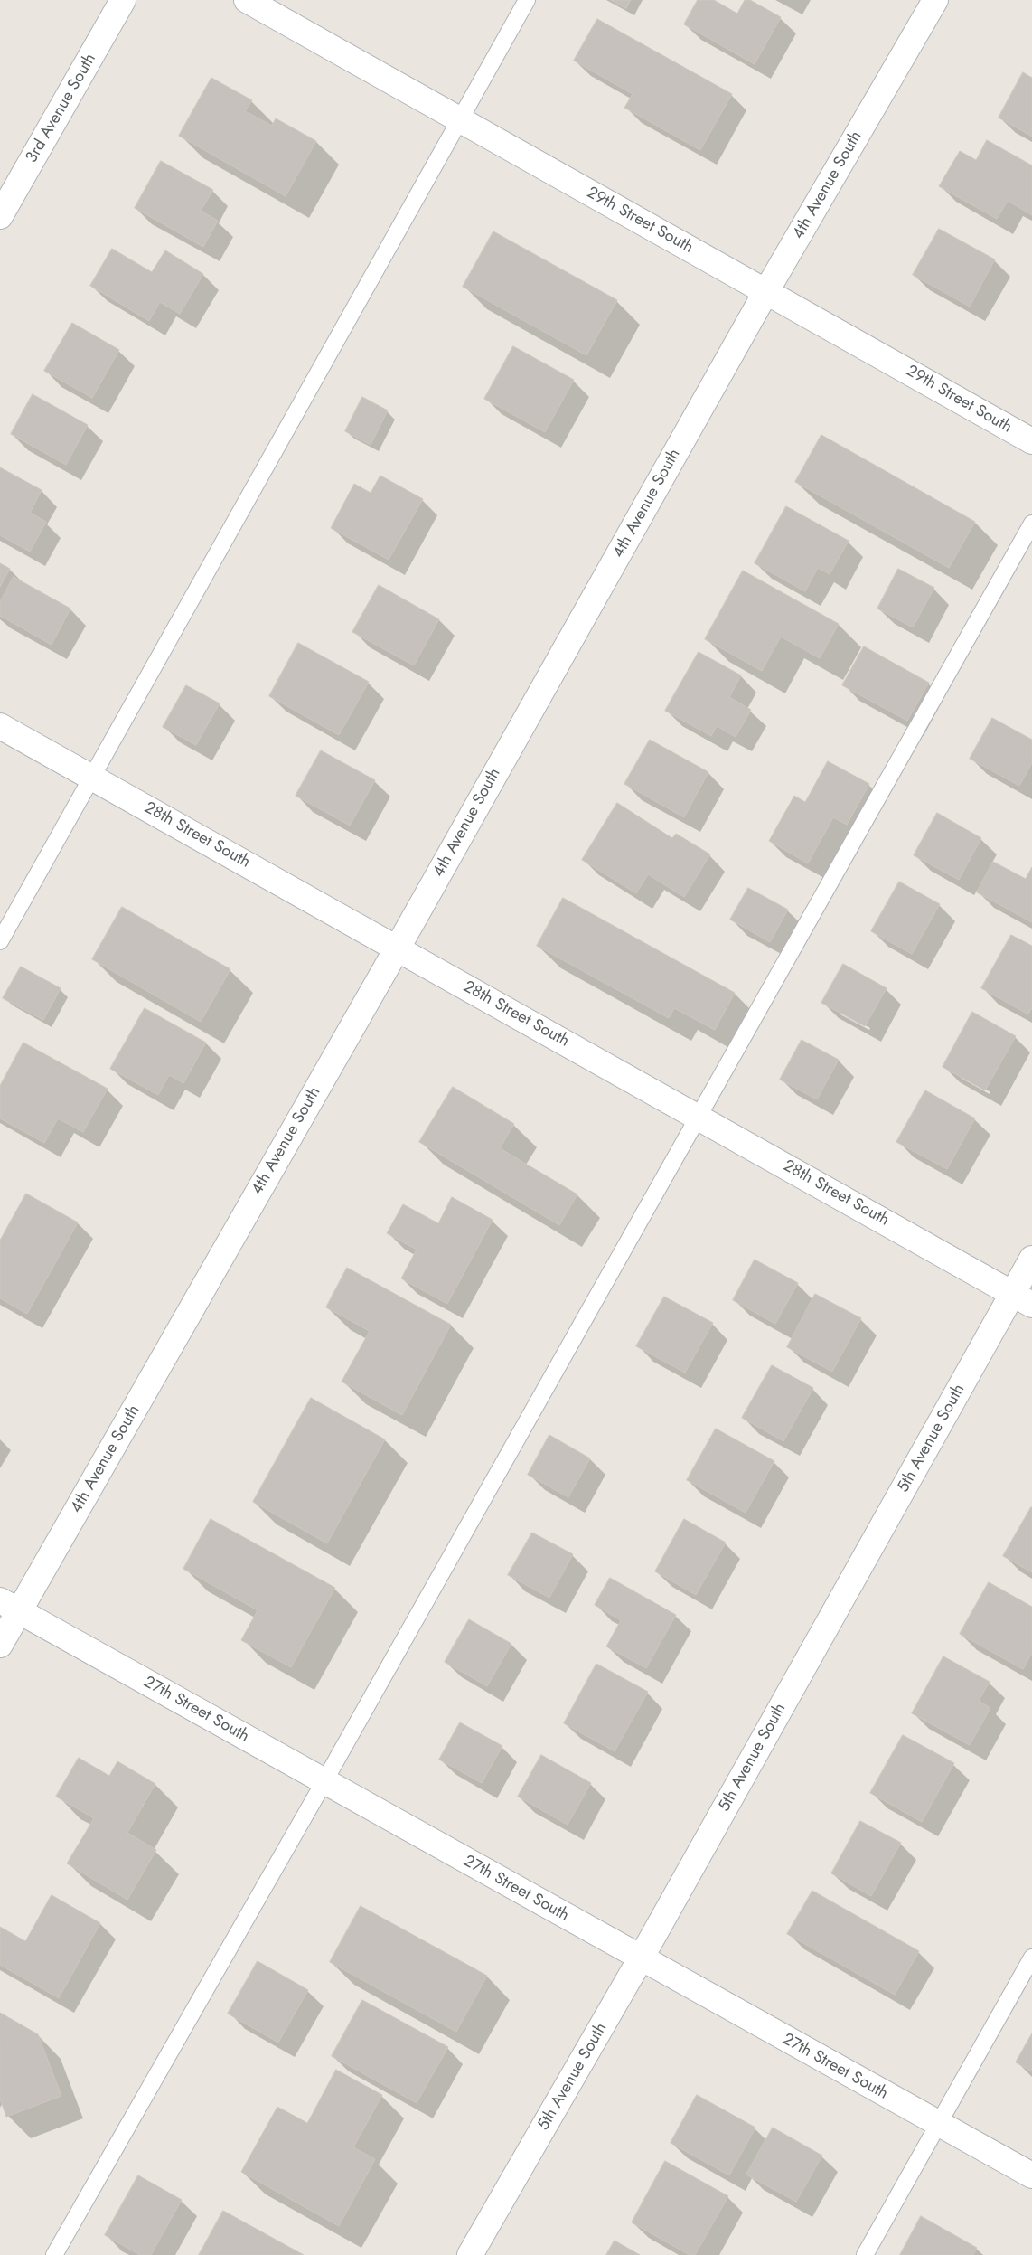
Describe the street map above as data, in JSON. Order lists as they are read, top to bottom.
{
  "streets": {
    "street": [
      "3rd Avenue South",
      "4th Avenue South",
      "29th Street South",
      "28th Street South",
      "5th Avenue South",
      "27th Street South"
    ]
  },
  "crossings": [
    ["4th Avenue South", "29th Street South"],
    ["4th Avenue South", "28th Street South"],
    ["4th Avenue South", "27th Street South"],
    ["28th Street South", "5th Avenue South"],
    ["5th Avenue South", "27th Street South"]
  ]
}
